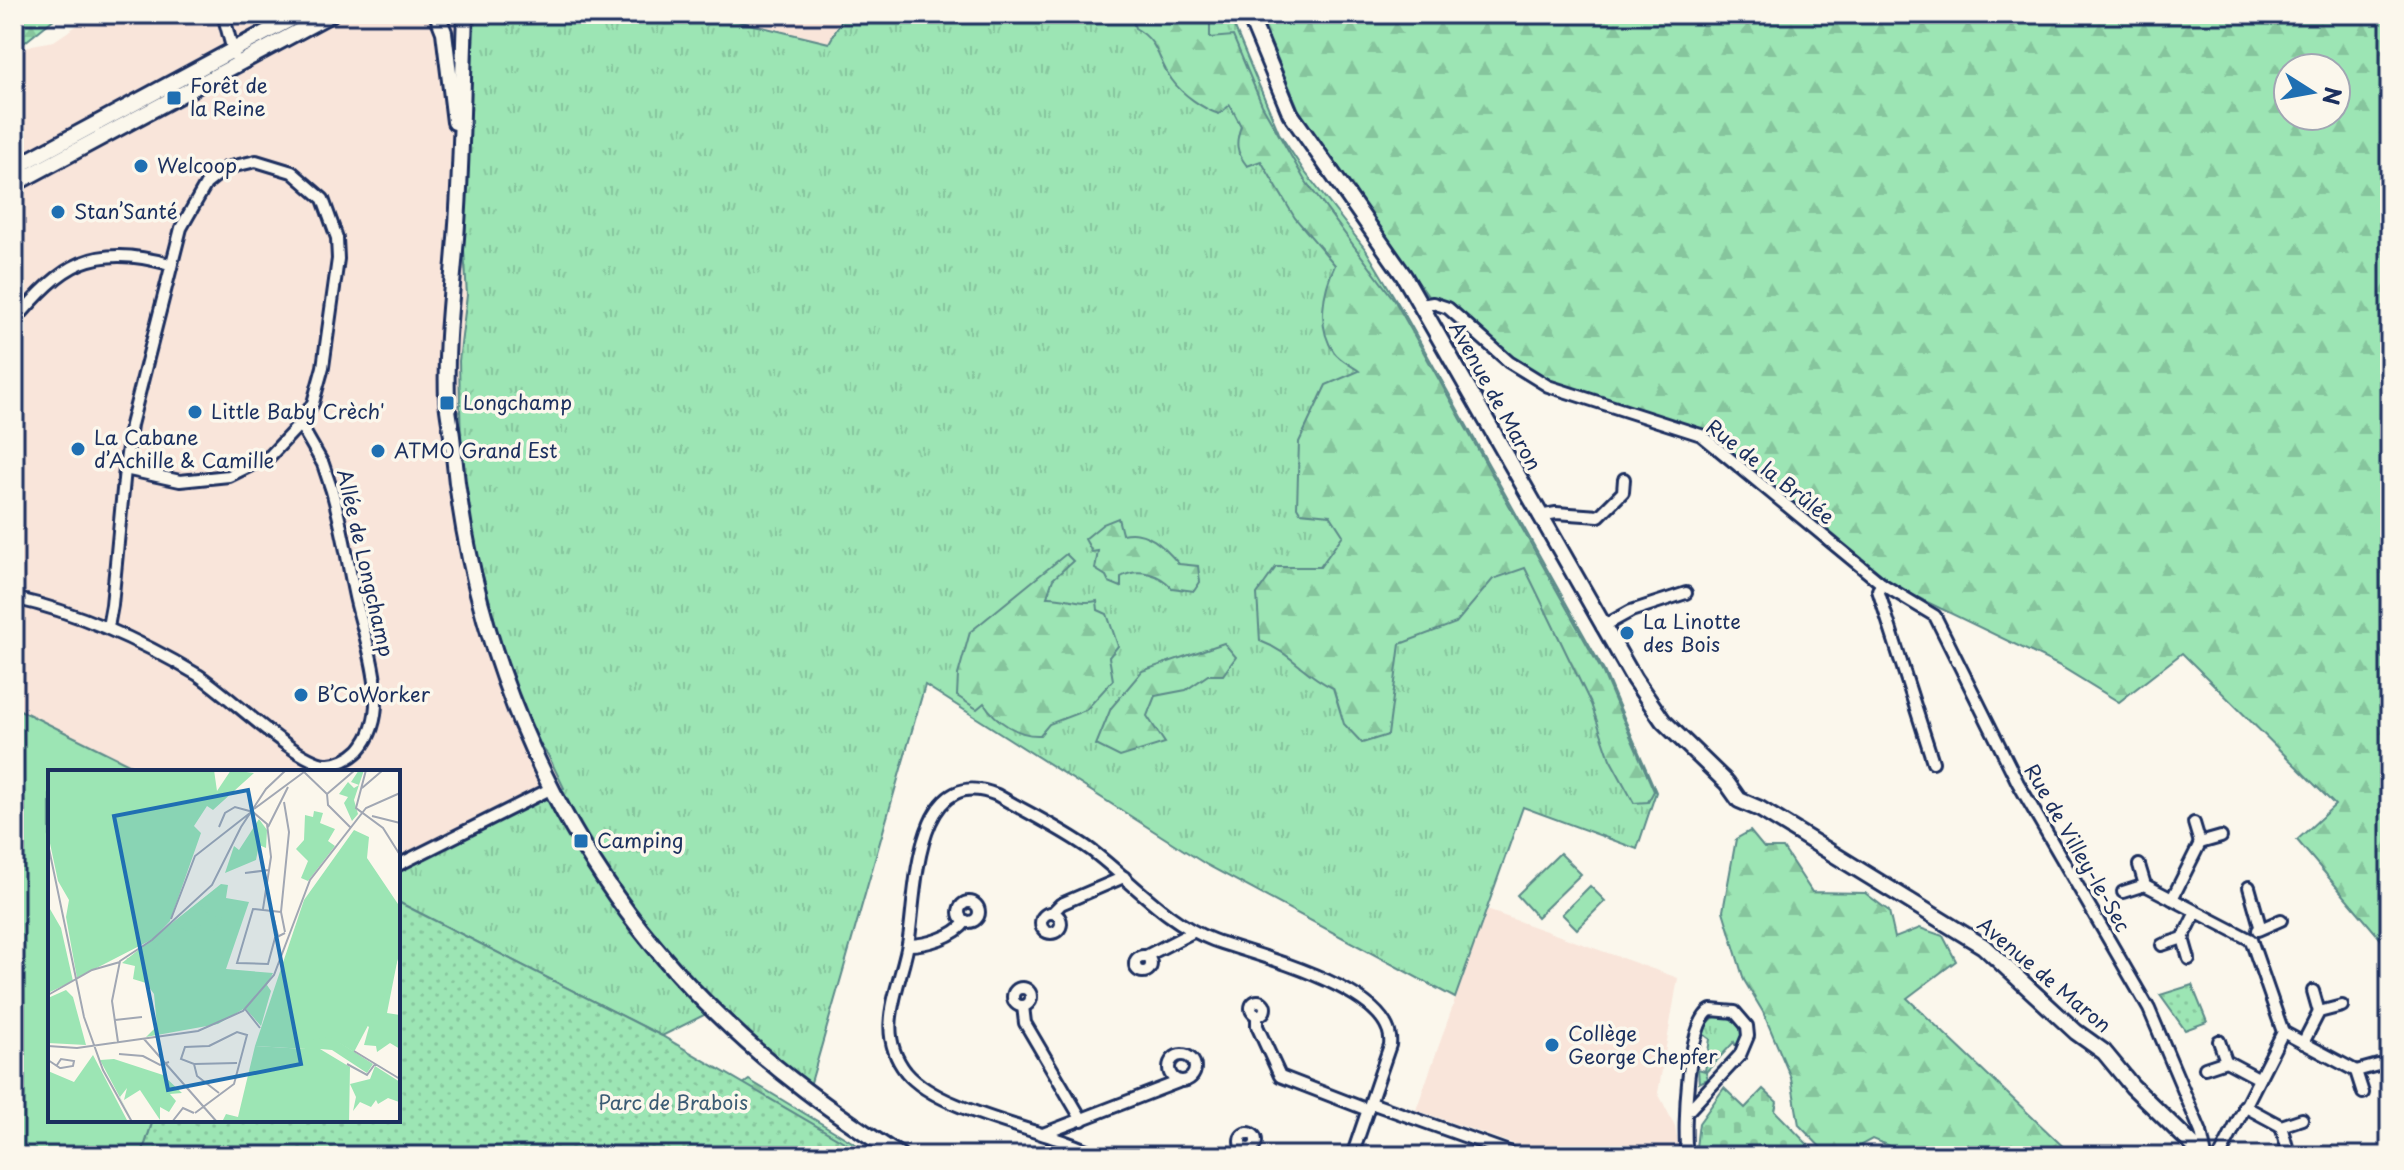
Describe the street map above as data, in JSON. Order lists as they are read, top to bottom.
{
  "streets": {
    "street": [
      "Avenue de Maron",
      "Rue de la Brûlée",
      "Allée de Longchamp",
      "Rue de Villey-le-Sec"
    ]
  },
  "crossings": [
    ["Avenue de Maron", "Rue de la Brûlée"],
    ["Avenue de Maron", "Rue de Villey-le-Sec"],
    ["Rue de la Brûlée", "Rue de Villey-le-Sec"]
  ],
  "parks": ["Parc de Brabois"],
  "places": {
    "transit": ["Forêt de la Reine", "Longchamp", "Camping"],
    "other": [
      "Welcoop",
      "Stan’Santé",
      "Little Baby Crèch'",
      "La Cabane d’Achille & Camille",
      "ATMO Grand Est",
      "La Linotte des Bois",
      "B’CoWorker",
      "Collège George Chepfer"
    ]
  },
  "north": "right"
}
